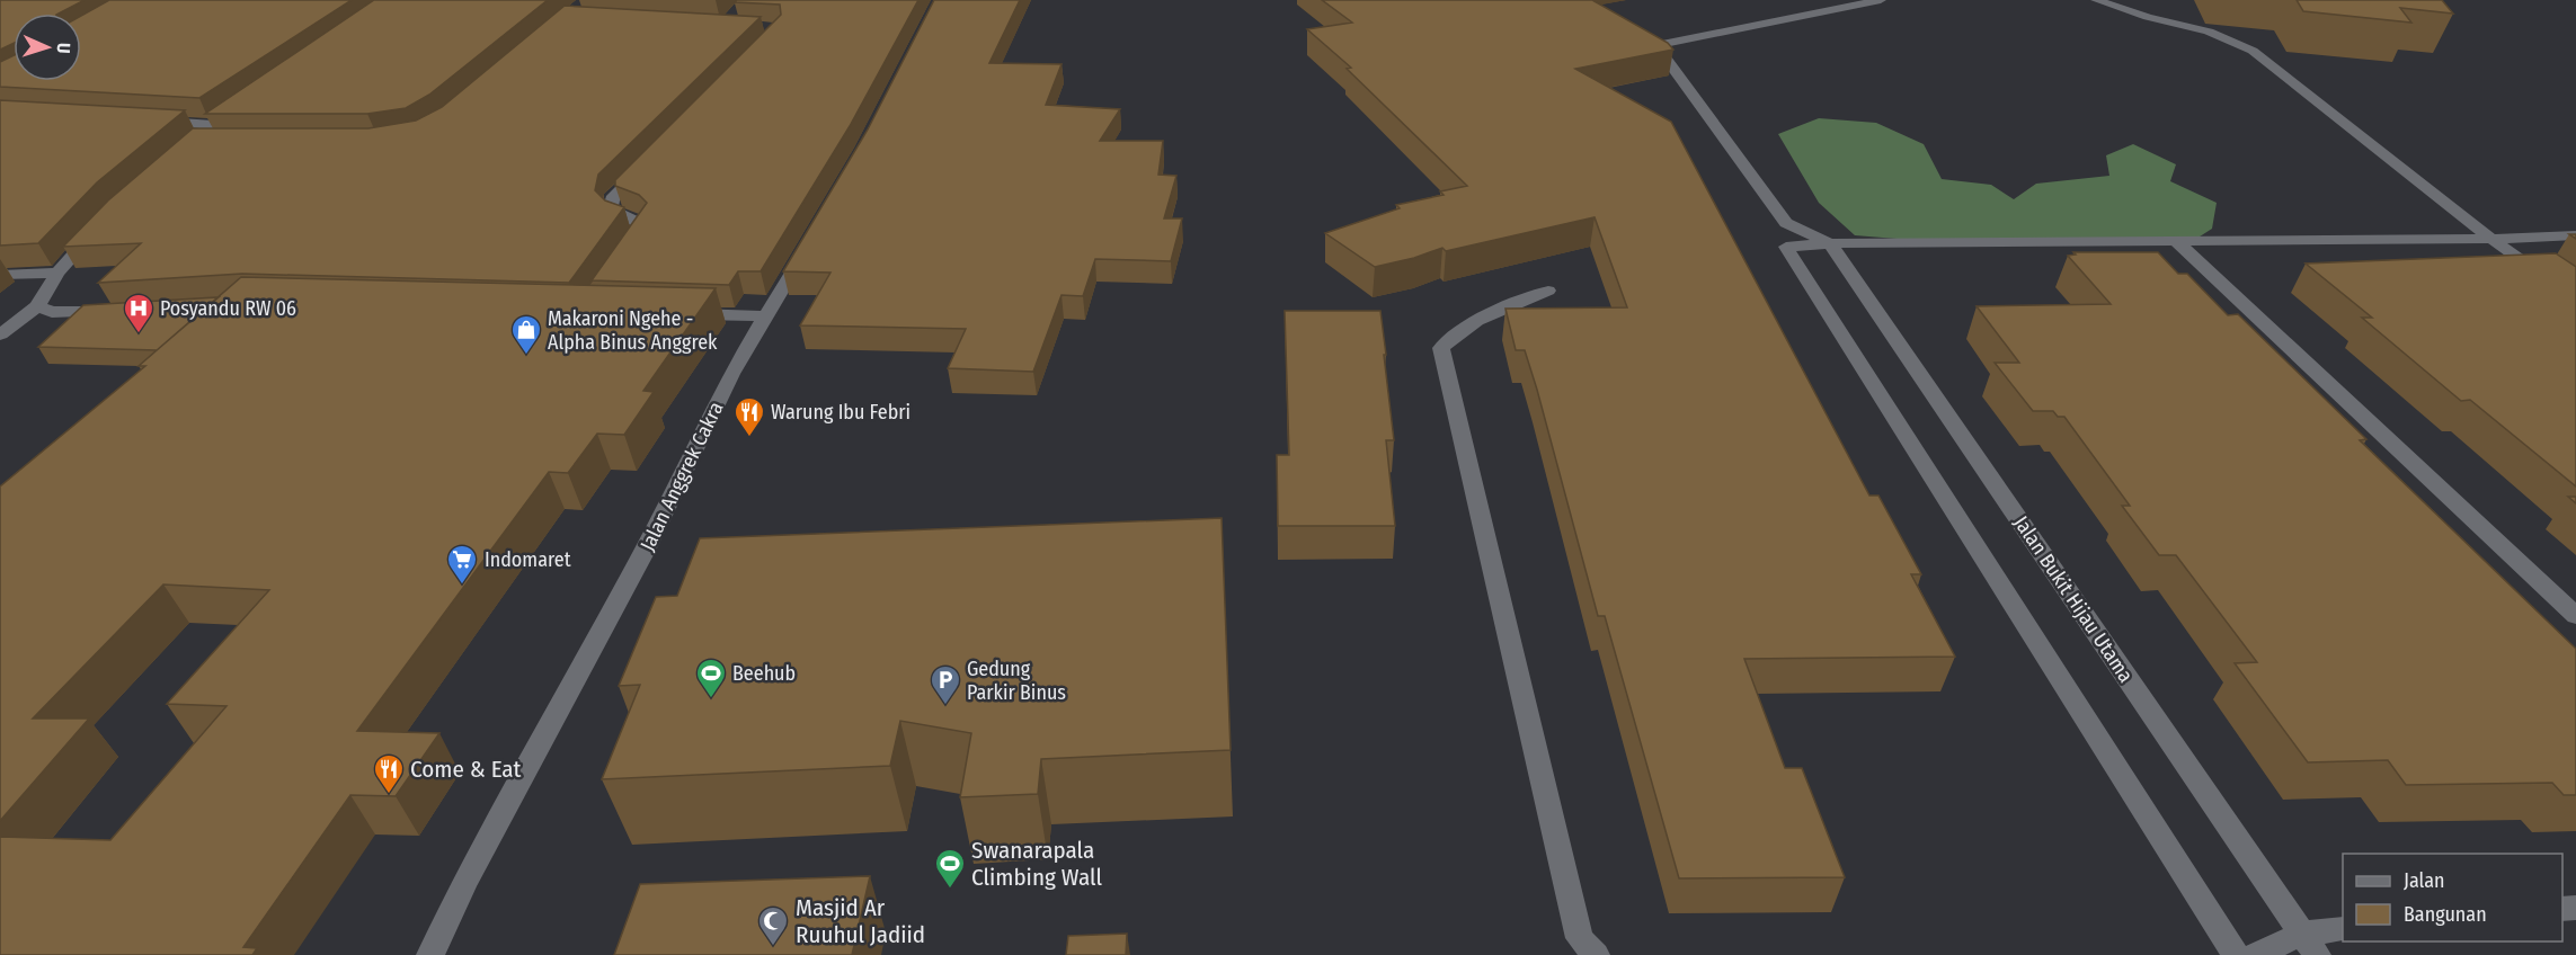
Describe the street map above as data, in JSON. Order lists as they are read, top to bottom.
{
  "streets": {
    "street": ["Jalan Anggrek Cakra", "Jalan Bukit Hijau Utama"]
  },
  "places": {
    "hospital": ["Posyandu RW 06"],
    "shop": ["Makaroni Ngehe - Alpha Binus Anggrek"],
    "restaurant": ["Warung Ibu Febri", "Come & Eat"],
    "supermarket": ["Indomaret"],
    "sports": ["Beehub", "Swanarapala Climbing Wall"],
    "parking": ["Gedung Parkir Binus"],
    "mosque": ["Masjid Ar Ruuhul Jadiid"]
  },
  "legend": ["Jalan", "Bangunan"],
  "north": "right"
}
